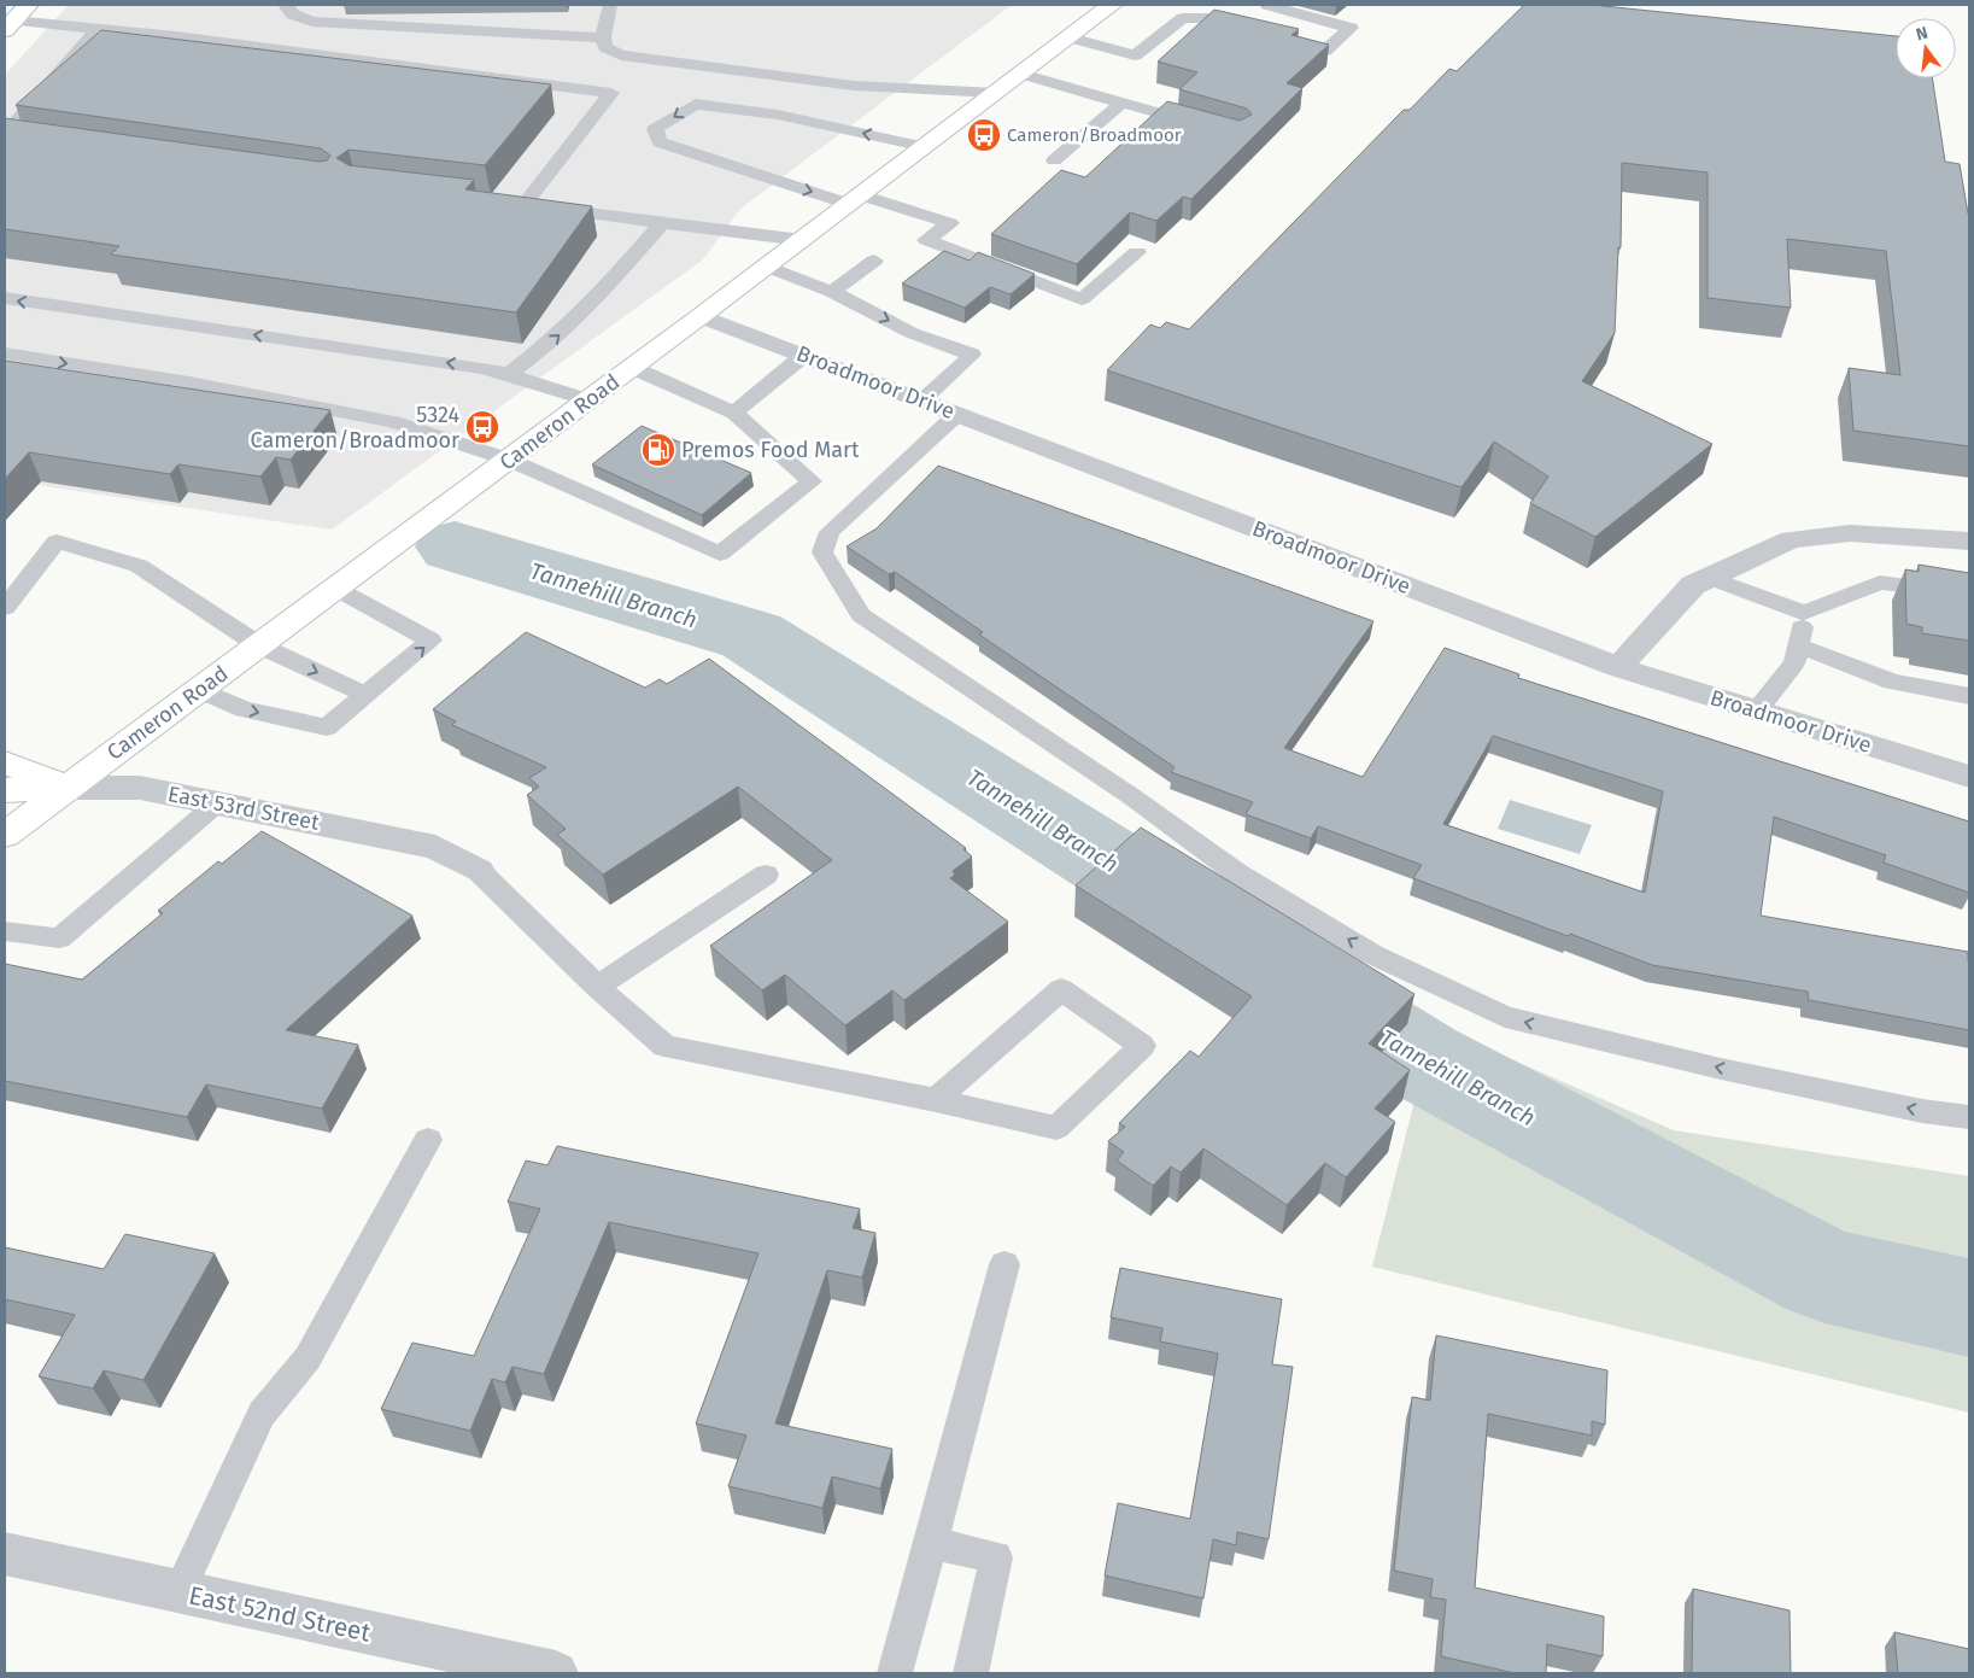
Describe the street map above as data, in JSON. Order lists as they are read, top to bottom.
{
  "streets": {
    "main road": ["Cameron Road", "East 53rd Street"],
    "street": ["Broadmoor Drive", "East 52nd Street"]
  },
  "crossings": [
    ["Broadmoor Drive", "Cameron Road"],
    ["Cameron Road", "East 53rd Street"]
  ],
  "water": ["Tannehill Branch"],
  "places": {
    "bus stop": ["Cameron/Broadmoor", "5324 Cameron/Broadmoor"],
    "fuel station": ["Premos Food Mart"]
  },
  "north": "top"
}
